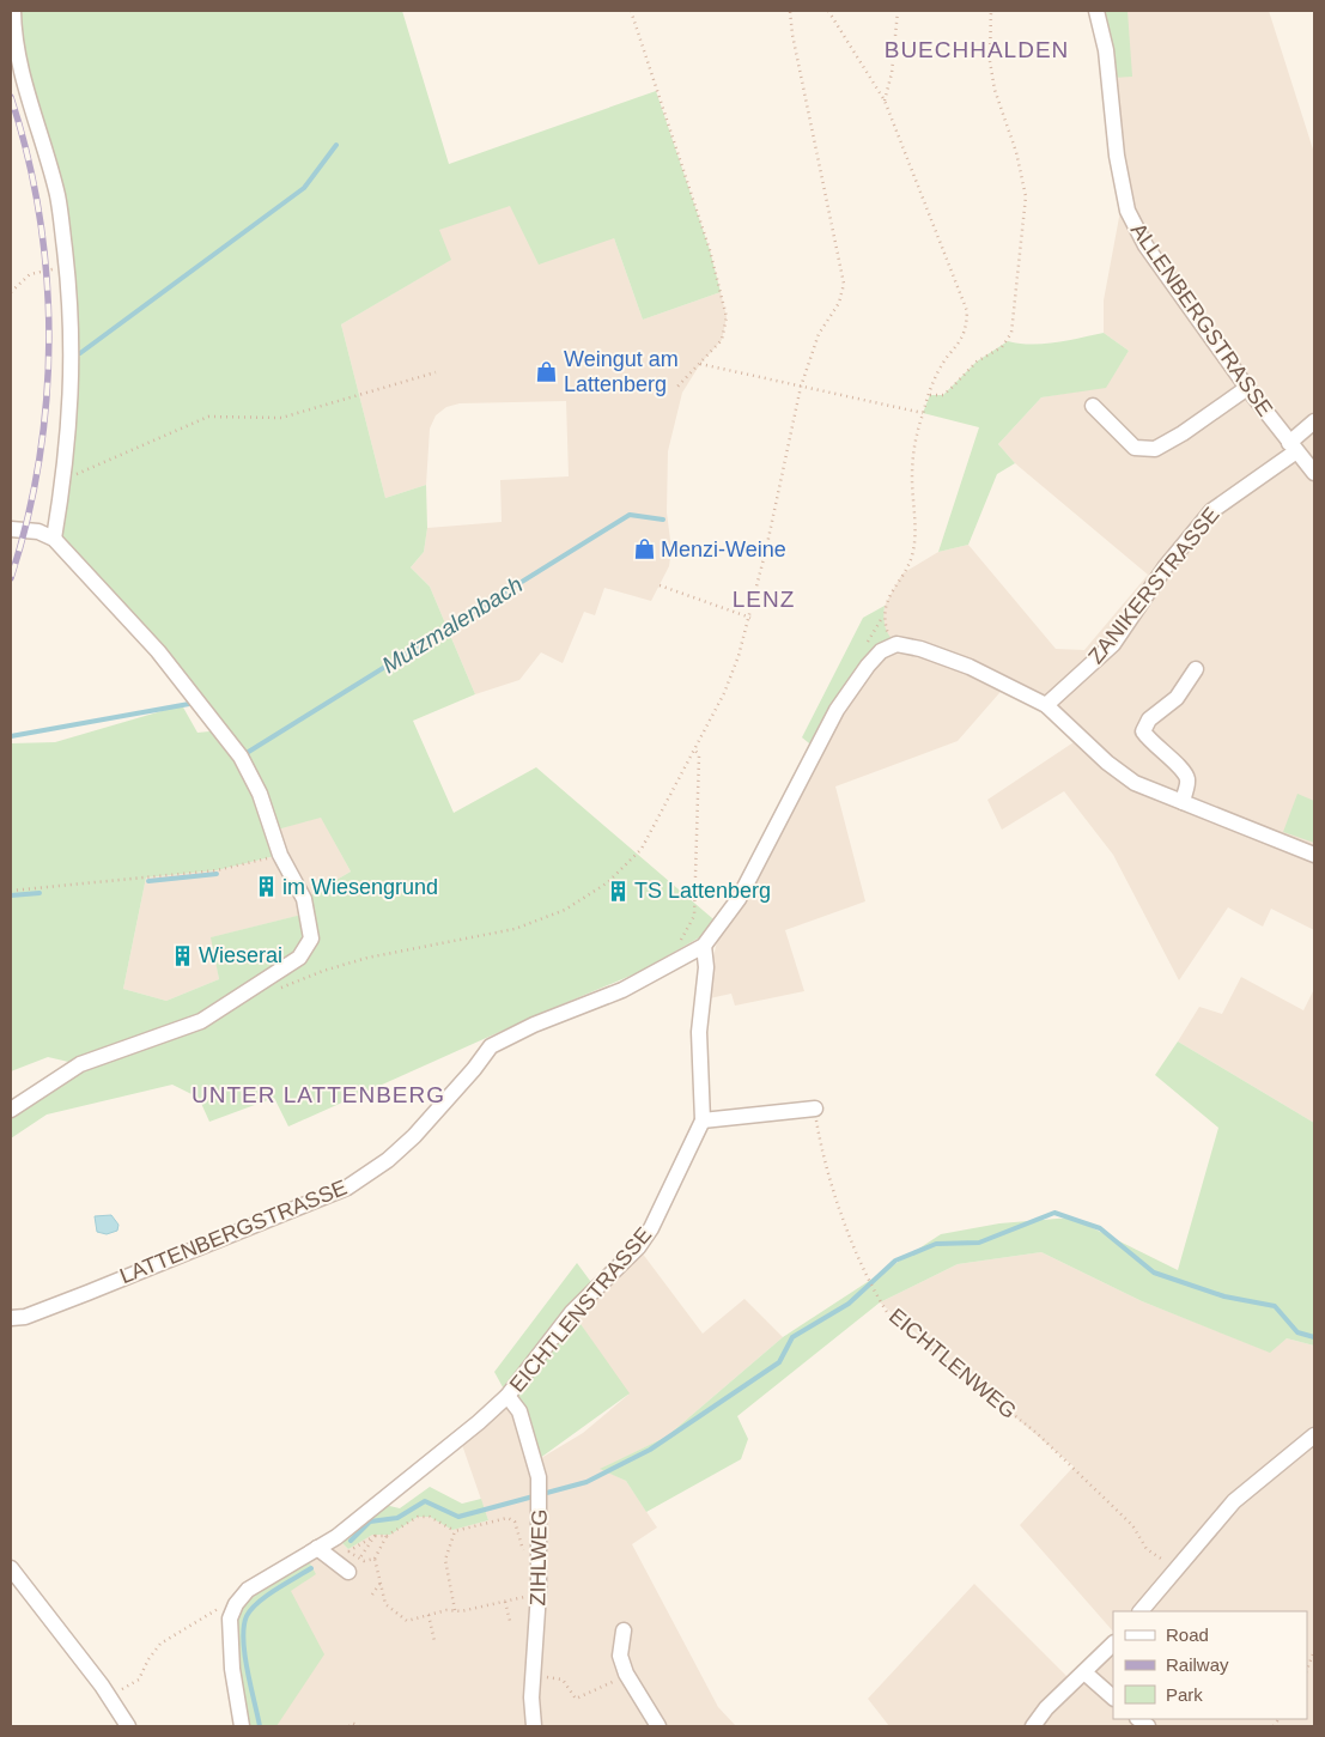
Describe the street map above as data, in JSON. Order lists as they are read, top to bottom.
{
  "streets": {
    "street": [
      "ALLENBERGSTRASSE",
      "ZANIKERSTRASSE",
      "LATTENBERGSTRASSE",
      "EICHTLENSTRASSE",
      "ZIHLWEG"
    ],
    "path": ["EICHTLENWEG"]
  },
  "crossings": [
    ["ALLENBERGSTRASSE", "ZANIKERSTRASSE"],
    ["ZANIKERSTRASSE", "LATTENBERGSTRASSE"],
    ["LATTENBERGSTRASSE", "EICHTLENSTRASSE"],
    ["EICHTLENSTRASSE", "ZIHLWEG"]
  ],
  "districts": ["BUECHHALDEN", "LENZ", "UNTER LATTENBERG"],
  "water": ["Mutzmalenbach"],
  "places": {
    "shop": ["Weingut am Lattenberg", "Menzi-Weine"],
    "building": ["im Wiesengrund", "TS Lattenberg", "Wieserai"]
  },
  "legend": ["Road", "Railway", "Park"]
}
